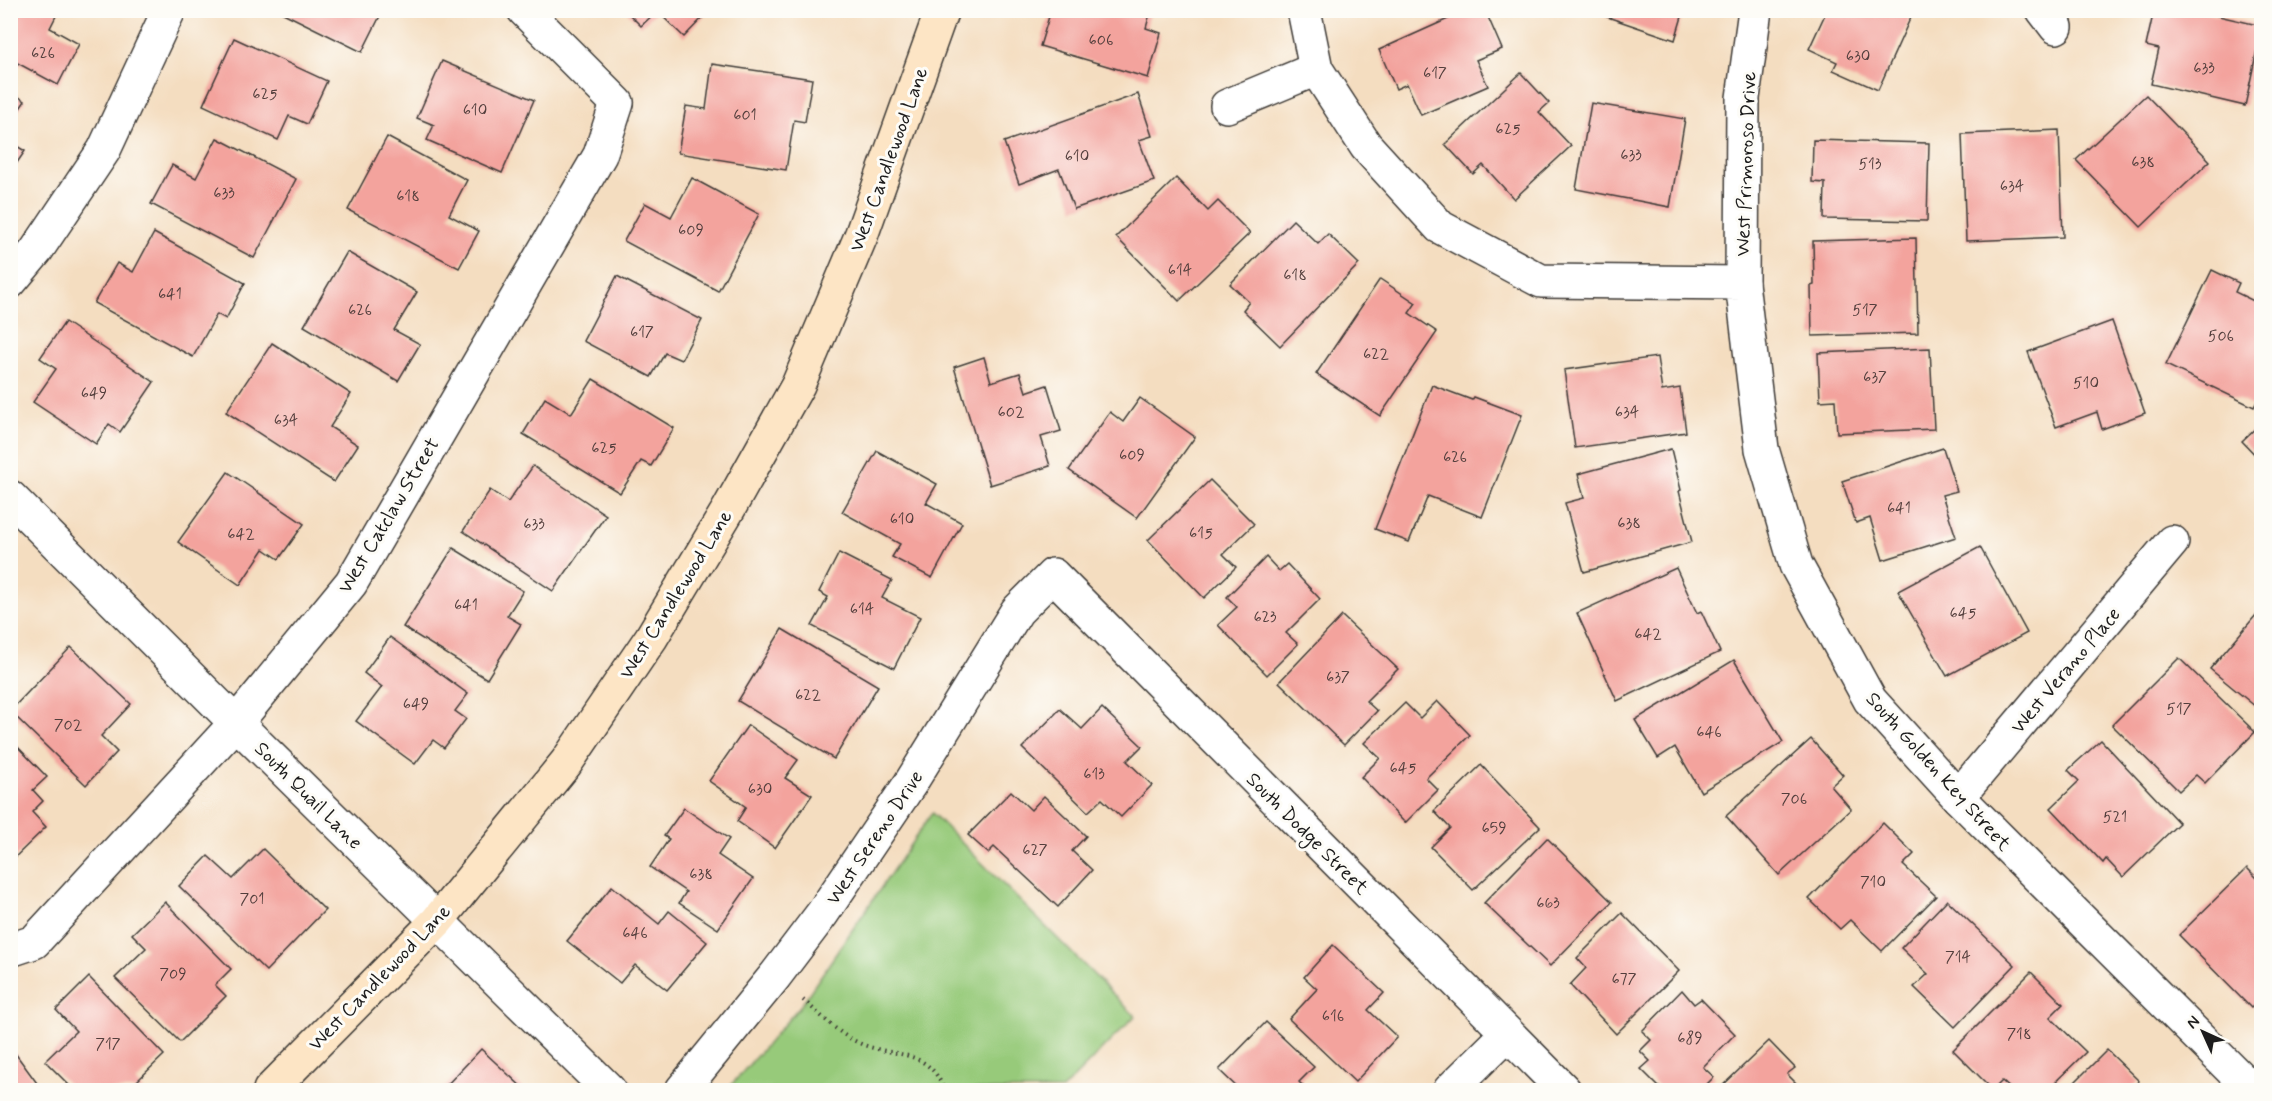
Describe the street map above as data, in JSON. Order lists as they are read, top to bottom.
{
  "streets": {
    "street": [
      "West Candlewood Lane",
      "West Primoroso Drive",
      "West Catclaw Street",
      "West Verano Place",
      "South Golden Key Street",
      "South Quail Lane",
      "South Dodge Street",
      "West Sereno Drive"
    ]
  },
  "crossings": [
    ["West Candlewood Lane", "South Quail Lane"],
    ["West Primoroso Drive", "South Golden Key Street"],
    ["West Catclaw Street", "South Quail Lane"],
    ["West Verano Place", "South Golden Key Street"],
    ["South Dodge Street", "West Sereno Drive"]
  ],
  "house_numbers": [
    "606",
    "626",
    "630",
    "633",
    "617",
    "625",
    "610",
    "601",
    "625",
    "633",
    "610",
    "638",
    "513",
    "634",
    "633",
    "618",
    "609",
    "614",
    "618",
    "641",
    "626",
    "517",
    "617",
    "506",
    "622",
    "637",
    "510",
    "649",
    "602",
    "634",
    "634",
    "625",
    "609",
    "626",
    "641",
    "610",
    "638",
    "633",
    "615",
    "642",
    "641",
    "614",
    "645",
    "623",
    "642",
    "637",
    "622",
    "649",
    "517",
    "702",
    "646",
    "645",
    "613",
    "630",
    "706",
    "521",
    "659",
    "627",
    "638",
    "710",
    "701",
    "663",
    "646",
    "714",
    "709",
    "677",
    "616",
    "718",
    "689",
    "717"
  ],
  "north": "top left"
}
